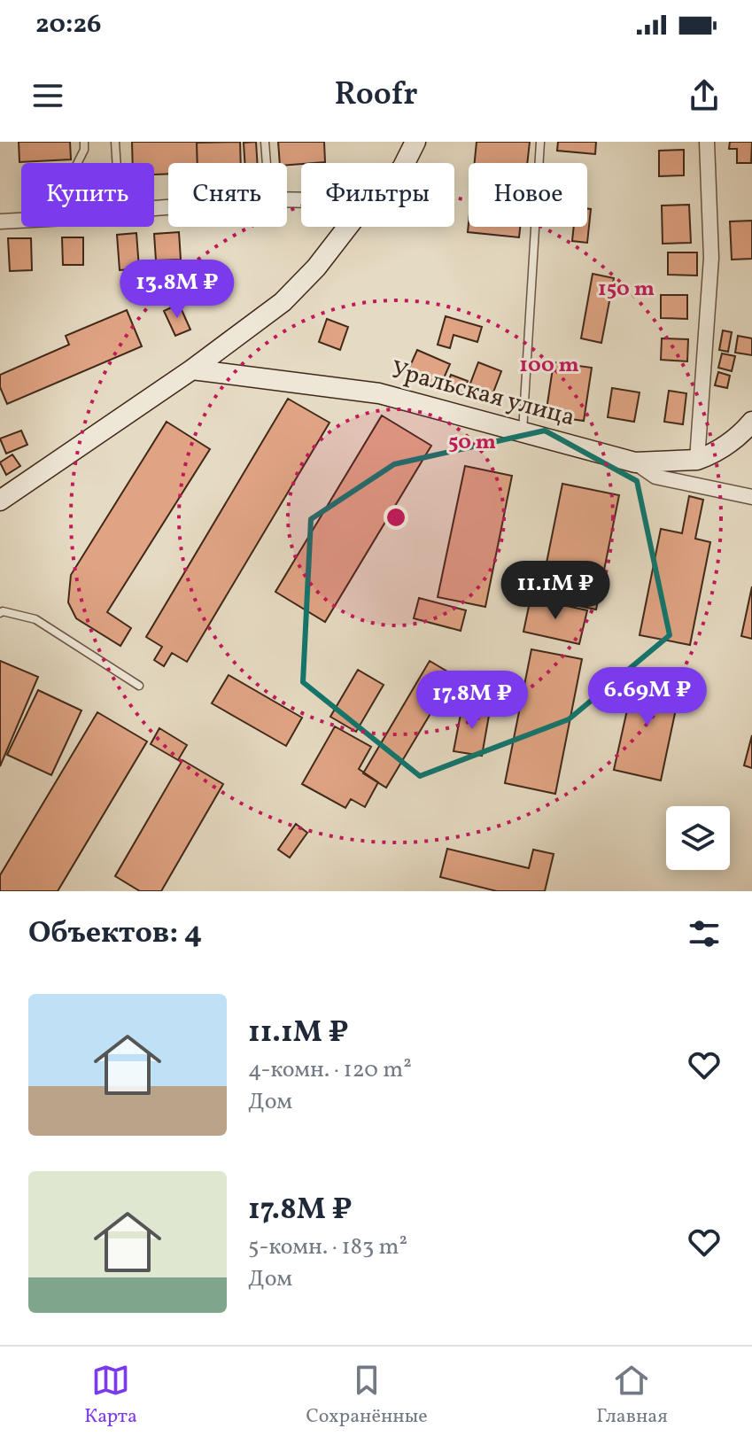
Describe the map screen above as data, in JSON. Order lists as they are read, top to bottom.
{
  "streets": {
    "street": ["Уральская улица"]
  },
  "page": {
    "status": "20:26",
    "header": "Roofr",
    "chip": [
      "Купить",
      "Снять",
      "Фильтры",
      "Новое"
    ],
    "price": [
      "13.8M ₽",
      "11.1M ₽",
      "6.69M ₽",
      "17.8M ₽"
    ],
    "heading": "Объектов: 4",
    "list": [
      {
        "name": "11.1M ₽",
        "note": "4-комн. · 120 m² · Дом"
      },
      {
        "name": "17.8M ₽",
        "note": "5-комн. · 183 m² · Дом"
      }
    ],
    "tabs": ["Карта", "Сохранённые", "Главная"]
  },
  "rings": ["150 m", "100 m", "50 m"]
}
